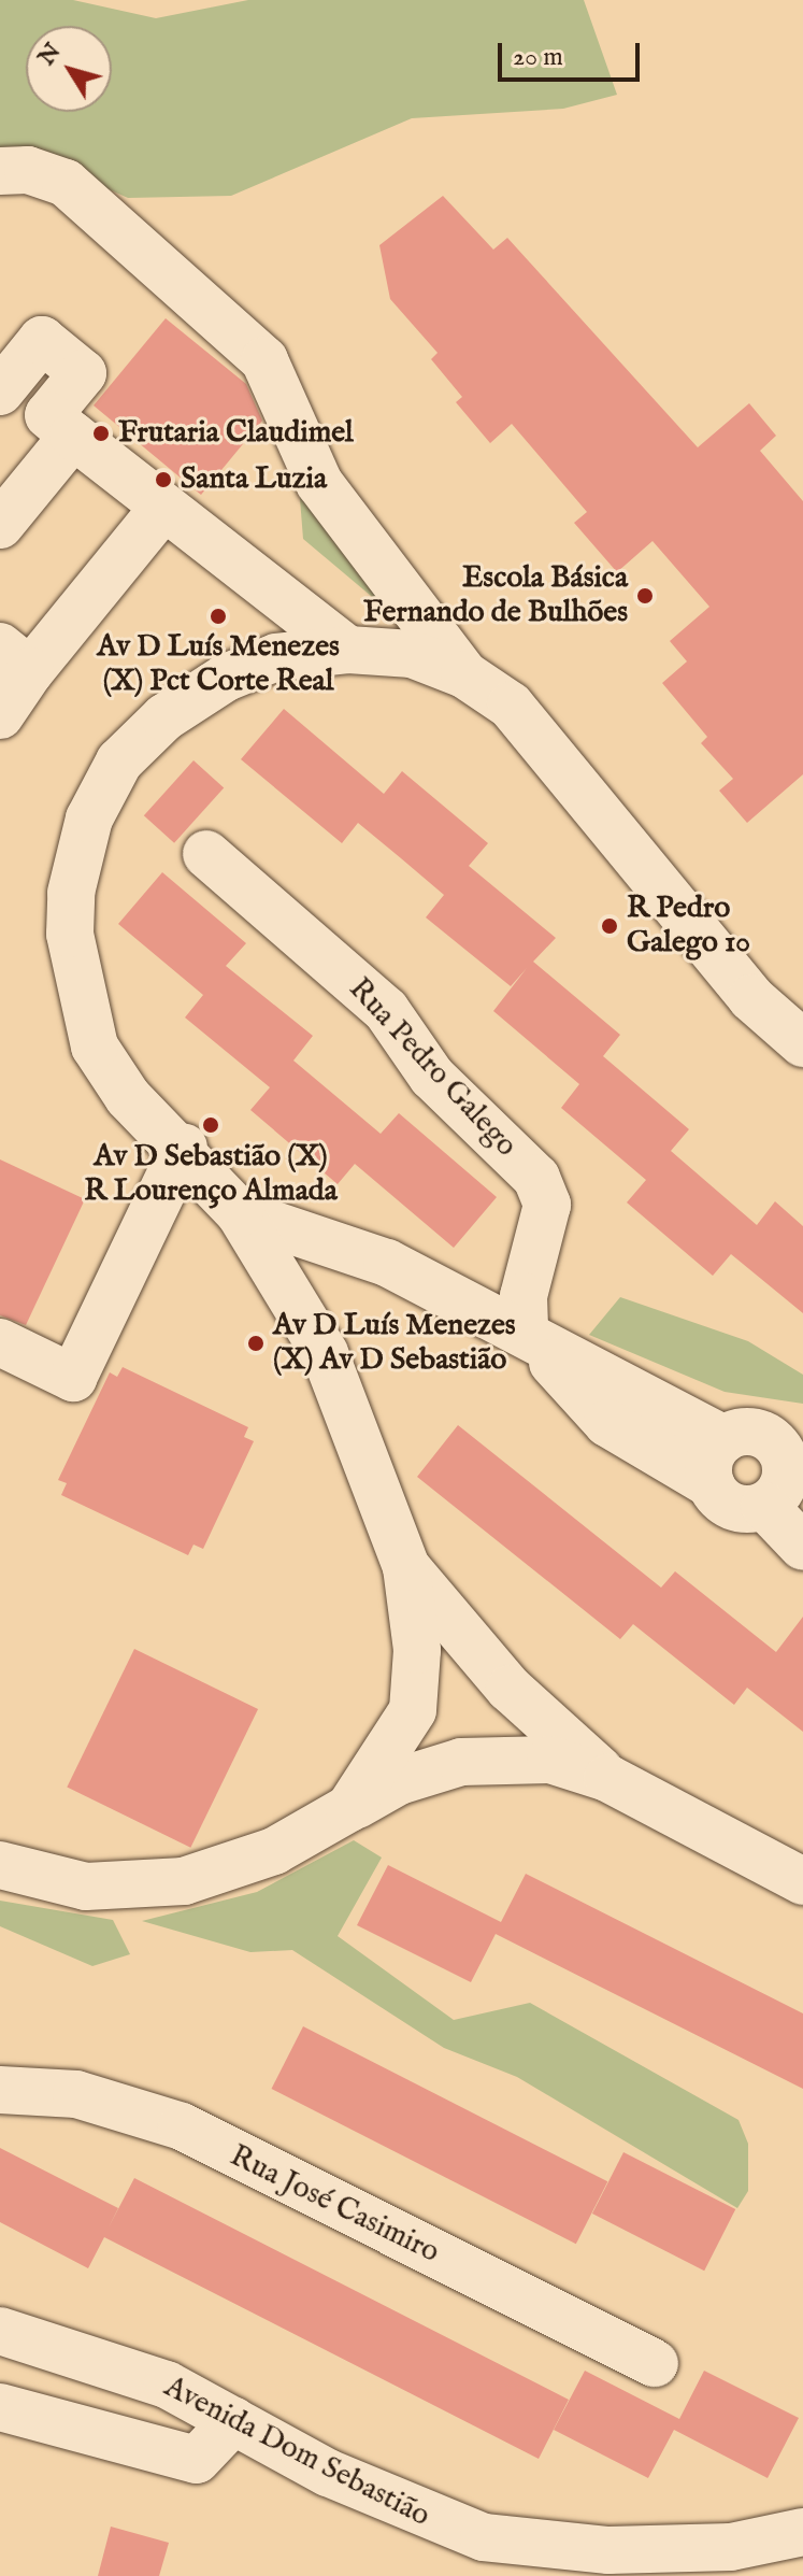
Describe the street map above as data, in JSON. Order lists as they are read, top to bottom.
{
  "streets": {
    "street": ["Rua Pedro Galego", "Rua José Casimiro", "Avenida Dom Sebastião"]
  },
  "places": [
    "Frutaria Claudimel",
    "Santa Luzia",
    "Escola Básica Fernando de Bulhões",
    "Av D Luís Menezes (X) Pct Corte Real",
    "R Pedro Galego 10",
    "Av D Sebastião (X) R Lourenço Almada",
    "Av D Luís Menezes (X) Av D Sebastião"
  ],
  "scale_bar": "20 m",
  "north": "top left"
}
